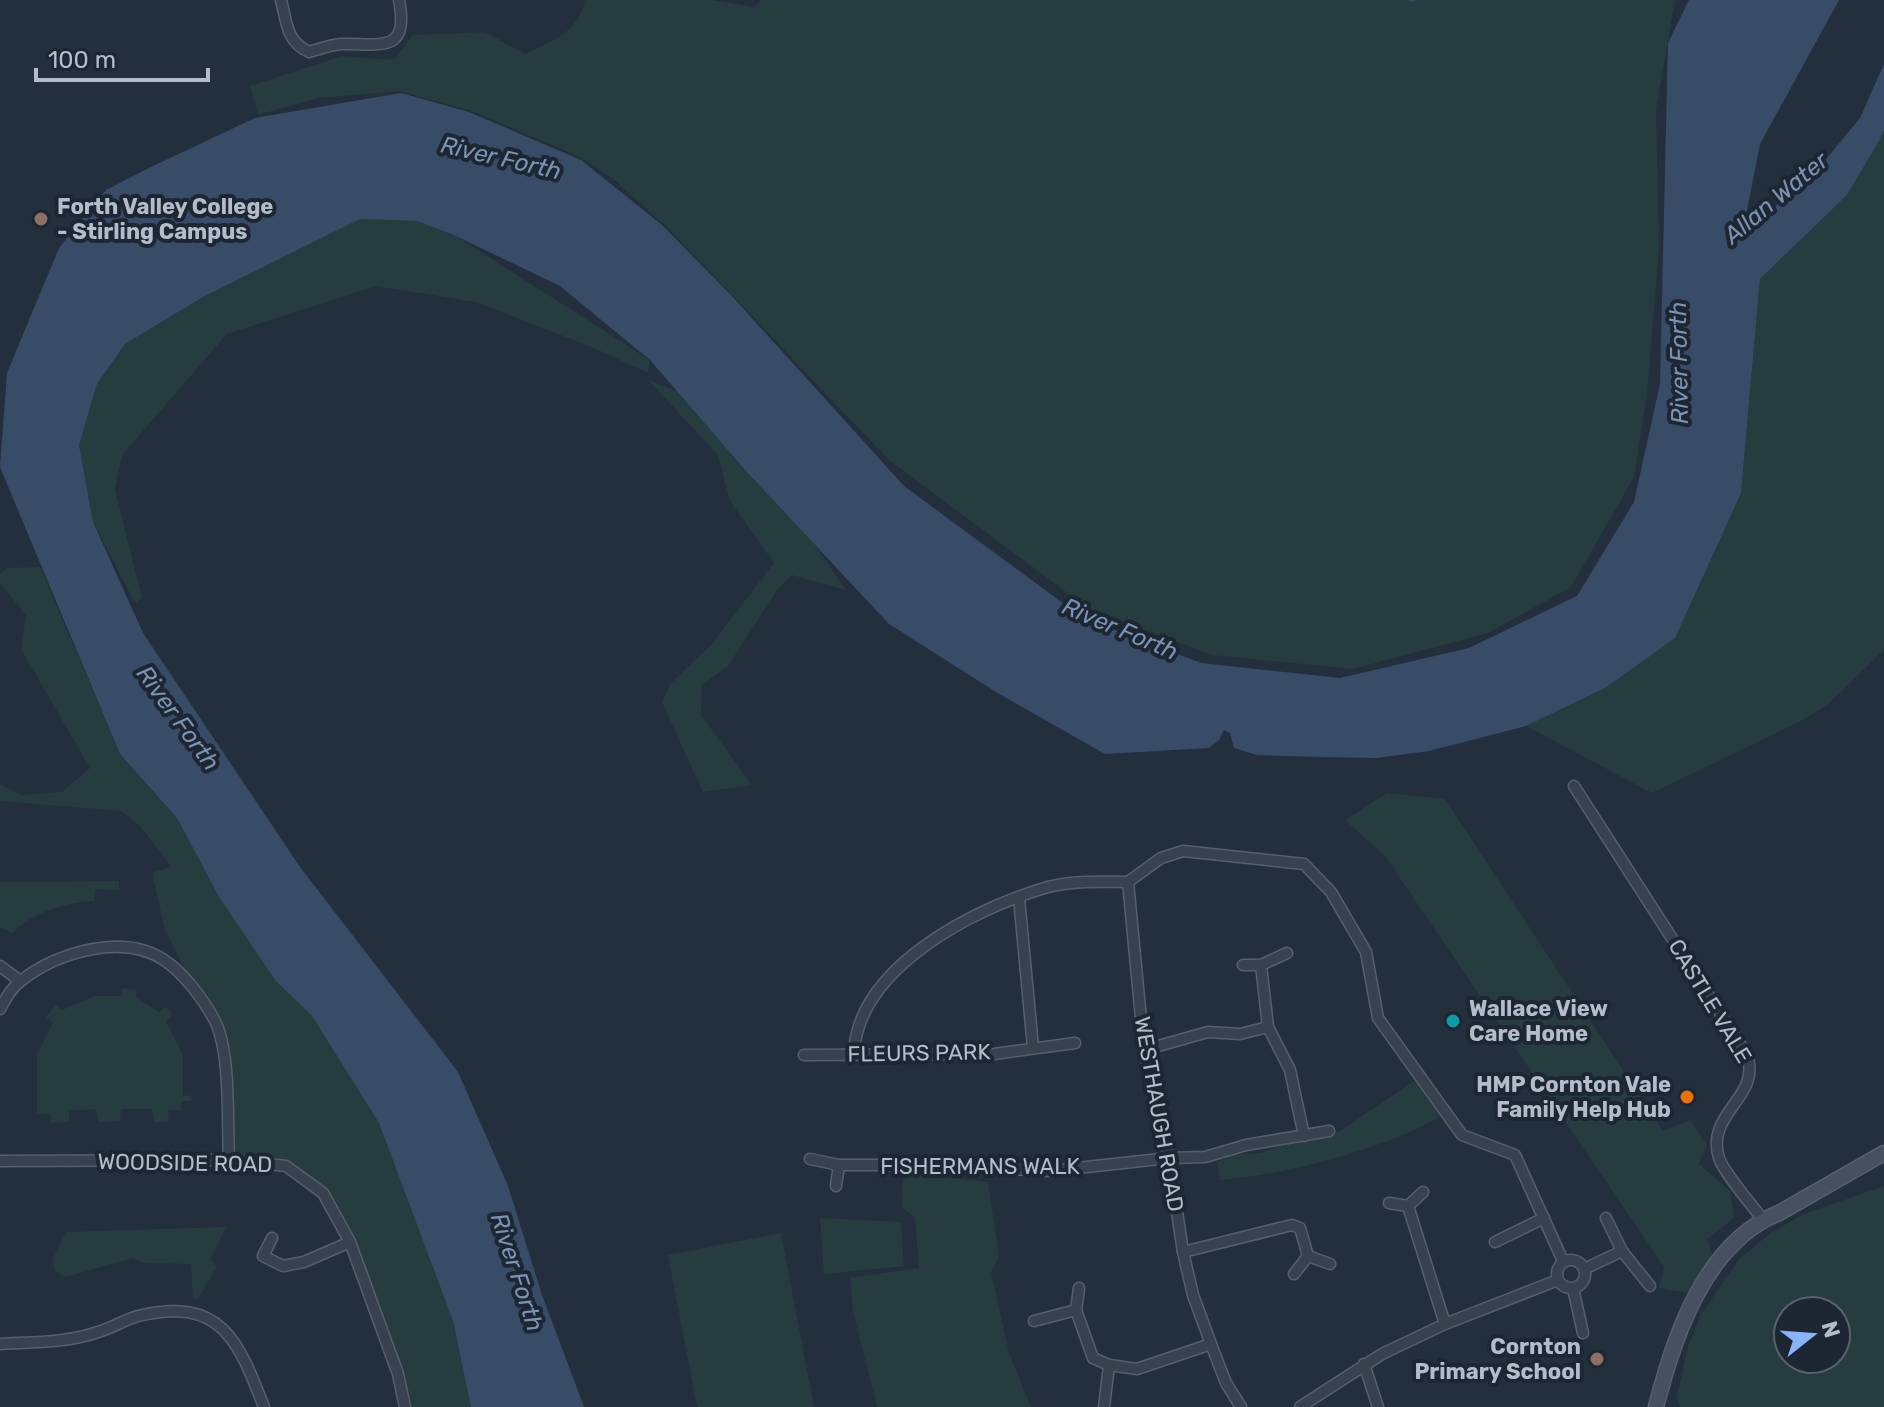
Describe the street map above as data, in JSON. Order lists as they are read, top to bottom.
{
  "streets": {
    "street": [
      "CASTLE VALE",
      "FLEURS PARK",
      "WESTHAUGH ROAD",
      "WOODSIDE ROAD",
      "FISHERMANS WALK"
    ]
  },
  "crossings": [
    ["WESTHAUGH ROAD", "FISHERMANS WALK"]
  ],
  "water": ["River Forth", "Allan Water"],
  "places": [
    "Forth Valley College - Stirling Campus",
    "Wallace View Care Home",
    "HMP Cornton Vale Family Help Hub",
    "Cornton Primary School"
  ],
  "scale_bar": "100 m",
  "north": "right"
}
